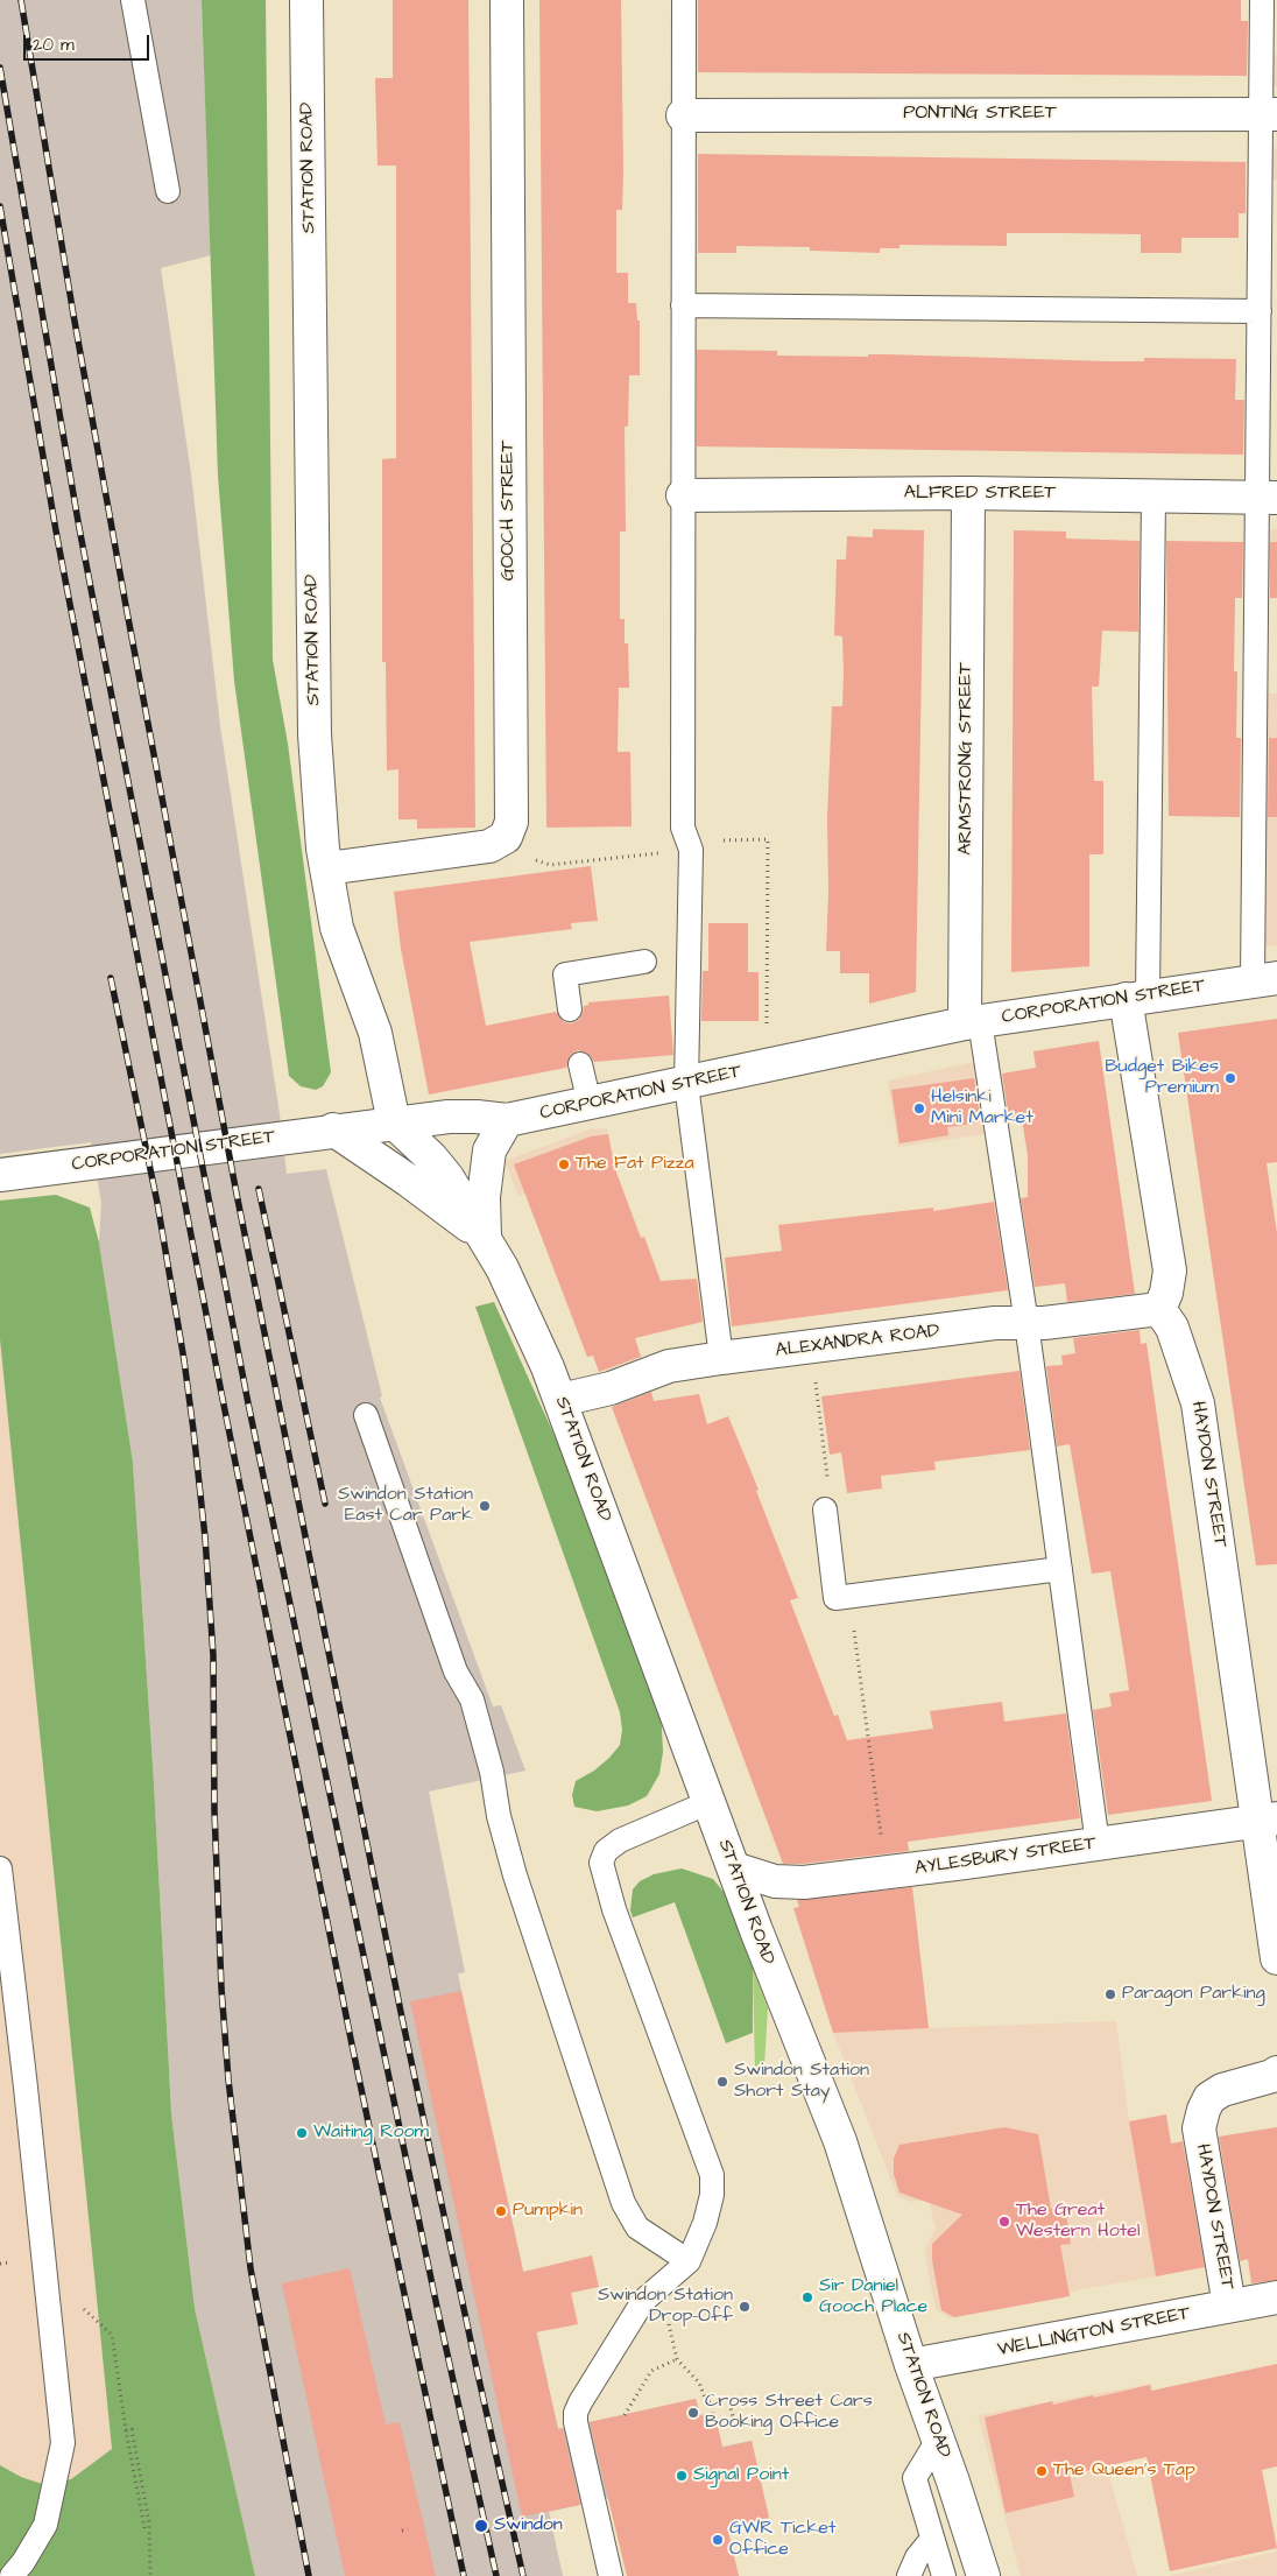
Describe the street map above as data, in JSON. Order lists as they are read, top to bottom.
{
  "streets": {
    "street": [
      "PONTING STREET",
      "STATION ROAD",
      "ALFRED STREET",
      "GOOCH STREET",
      "ARMSTRONG STREET",
      "CORPORATION STREET",
      "ALEXANDRA ROAD",
      "HAYDON STREET",
      "AYLESBURY STREET",
      "WELLINGTON STREET"
    ]
  },
  "crossings": [
    ["STATION ROAD", "CORPORATION STREET"],
    ["STATION ROAD", "ALEXANDRA ROAD"],
    ["STATION ROAD", "AYLESBURY STREET"],
    ["STATION ROAD", "WELLINGTON STREET"],
    ["ALFRED STREET", "ARMSTRONG STREET"],
    ["ARMSTRONG STREET", "CORPORATION STREET"],
    ["ALEXANDRA ROAD", "HAYDON STREET"],
    ["HAYDON STREET", "AYLESBURY STREET"],
    ["HAYDON STREET", "WELLINGTON STREET"]
  ],
  "places": [
    "Budget Bikes Premium",
    "Helsinki Mini Market",
    "The Fat Pizza",
    "Swindon Station East Car Park",
    "Paragon Parking",
    "Swindon Station Short Stay",
    "Waiting Room",
    "Pumpkin",
    "The Great Western Hotel",
    "Sir Daniel Gooch Place",
    "Swindon Station Drop-Off",
    "Cross Street Cars Booking Office",
    "The Queen's Tap",
    "Signal Point",
    "Swindon",
    "GWR Ticket Office"
  ],
  "scale_bar": "20 m"
}
